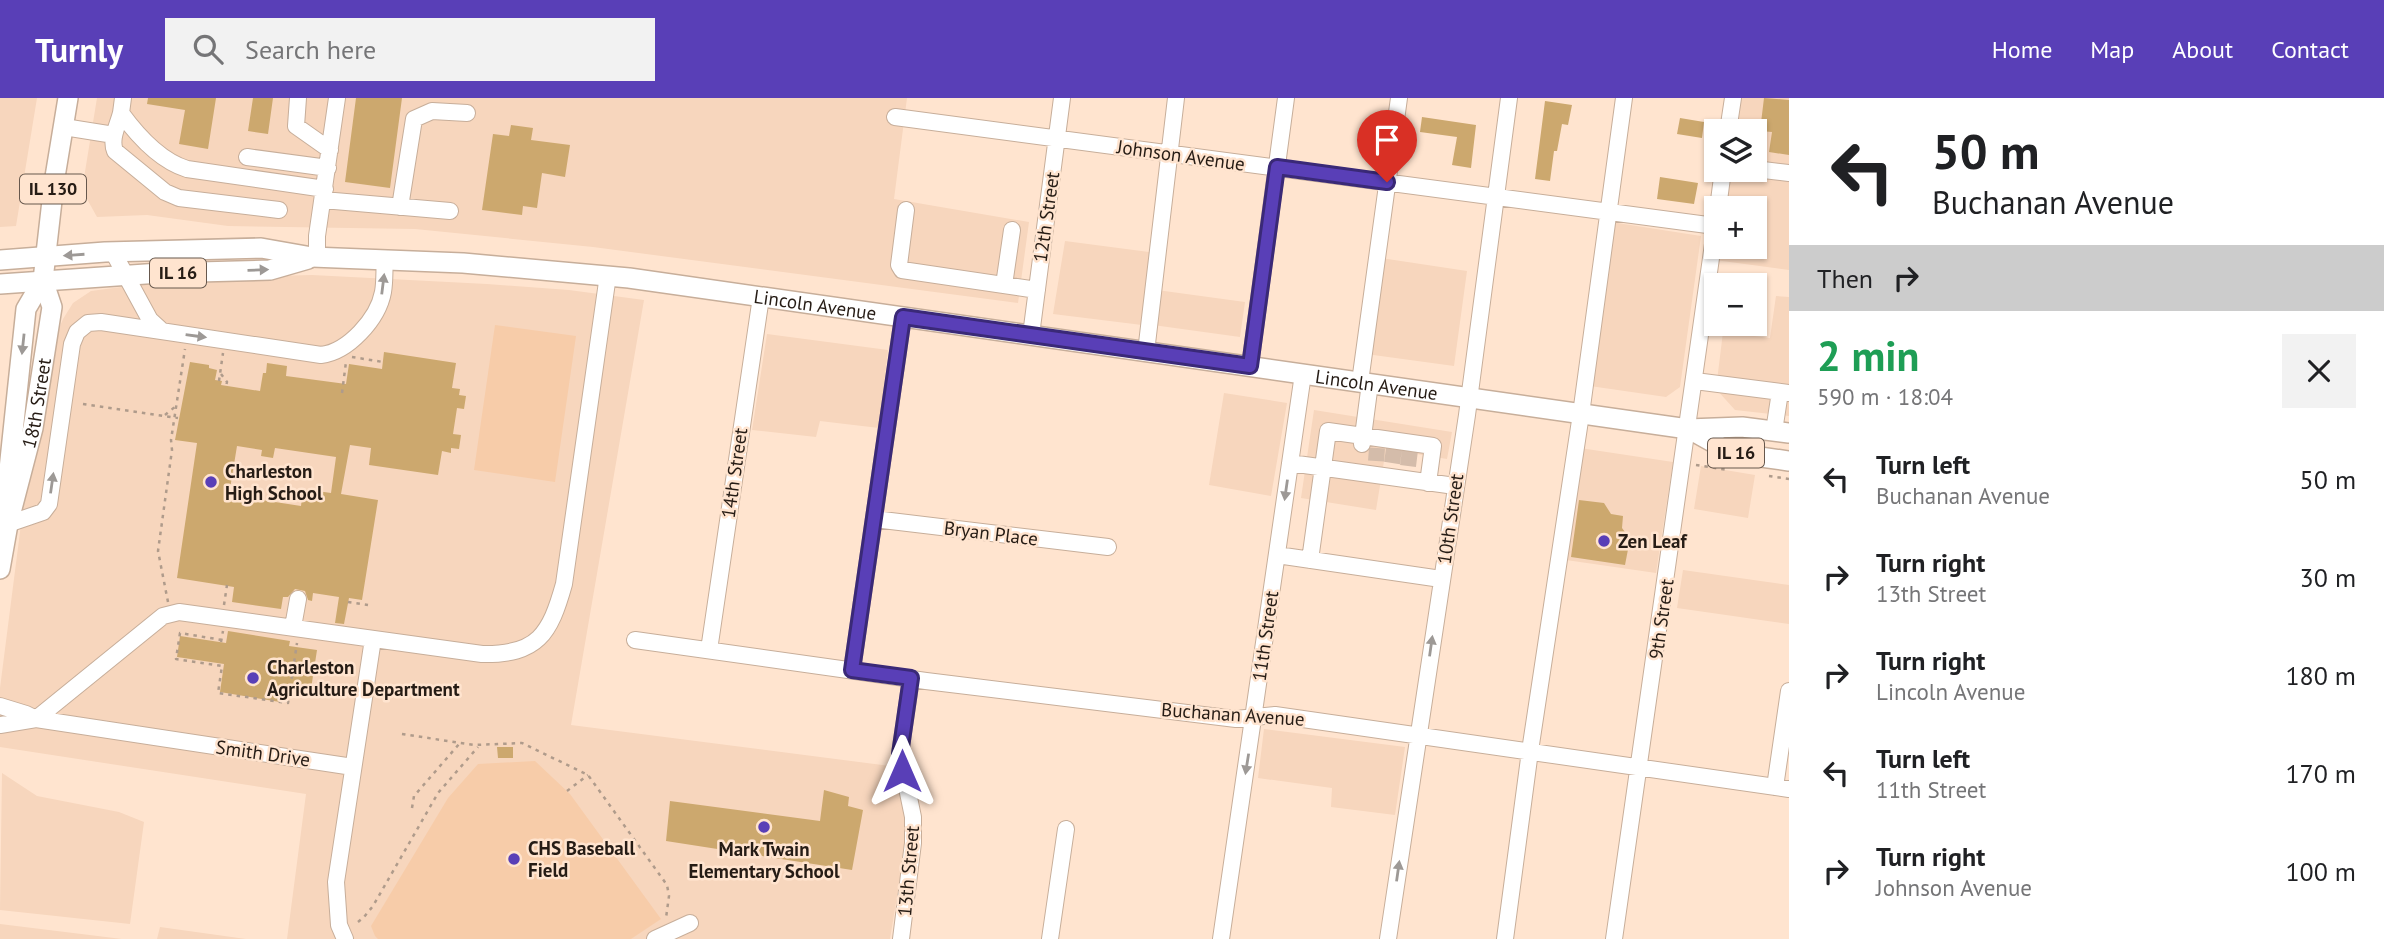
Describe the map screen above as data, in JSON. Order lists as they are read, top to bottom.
{
  "streets": {
    "main road": [
      "IL 130",
      "IL 16",
      "Lincoln Avenue",
      "18th Street"
    ],
    "street": [
      "Johnson Avenue",
      "12th Street",
      "14th Street",
      "10th Street",
      "Bryan Place",
      "9th Street",
      "11th Street",
      "Buchanan Avenue",
      "Smith Drive",
      "13th Street"
    ]
  },
  "crossings": [
    ["Johnson Avenue", "12th Street"],
    ["Johnson Avenue", "10th Street"],
    ["12th Street", "Lincoln Avenue"],
    ["Lincoln Avenue", "18th Street"],
    ["Lincoln Avenue", "14th Street"],
    ["Lincoln Avenue", "10th Street"],
    ["Lincoln Avenue", "9th Street"],
    ["Lincoln Avenue", "11th Street"],
    ["14th Street", "Buchanan Avenue"],
    ["10th Street", "Buchanan Avenue"],
    ["9th Street", "Buchanan Avenue"],
    ["11th Street", "Buchanan Avenue"],
    ["Buchanan Avenue", "13th Street"]
  ],
  "one_way": ["11th Street"],
  "places": [
    "Charleston High School",
    "Zen Leaf",
    "Charleston Agriculture Department",
    "Mark Twain Elementary School",
    "CHS Baseball Field"
  ],
  "page": {
    "header": "Turnly",
    "search": "Search here",
    "nav": [
      "Home",
      "Map",
      "About",
      "Contact"
    ],
    "turn": ["50 m", "Buchanan Avenue"],
    "map_buttons": ["+", "−"],
    "then": "Then",
    "heading": ["2 min", "590 m · 18:04"],
    "list": [
      {
        "name": "Turn left",
        "note": "Buchanan Avenue",
        "value": "50 m"
      },
      {
        "name": "Turn right",
        "note": "13th Street",
        "value": "30 m"
      },
      {
        "name": "Turn right",
        "note": "Lincoln Avenue",
        "value": "180 m"
      },
      {
        "name": "Turn left",
        "note": "11th Street",
        "value": "170 m"
      },
      {
        "name": "Turn right",
        "note": "Johnson Avenue",
        "value": "100 m"
      }
    ]
  }
}
